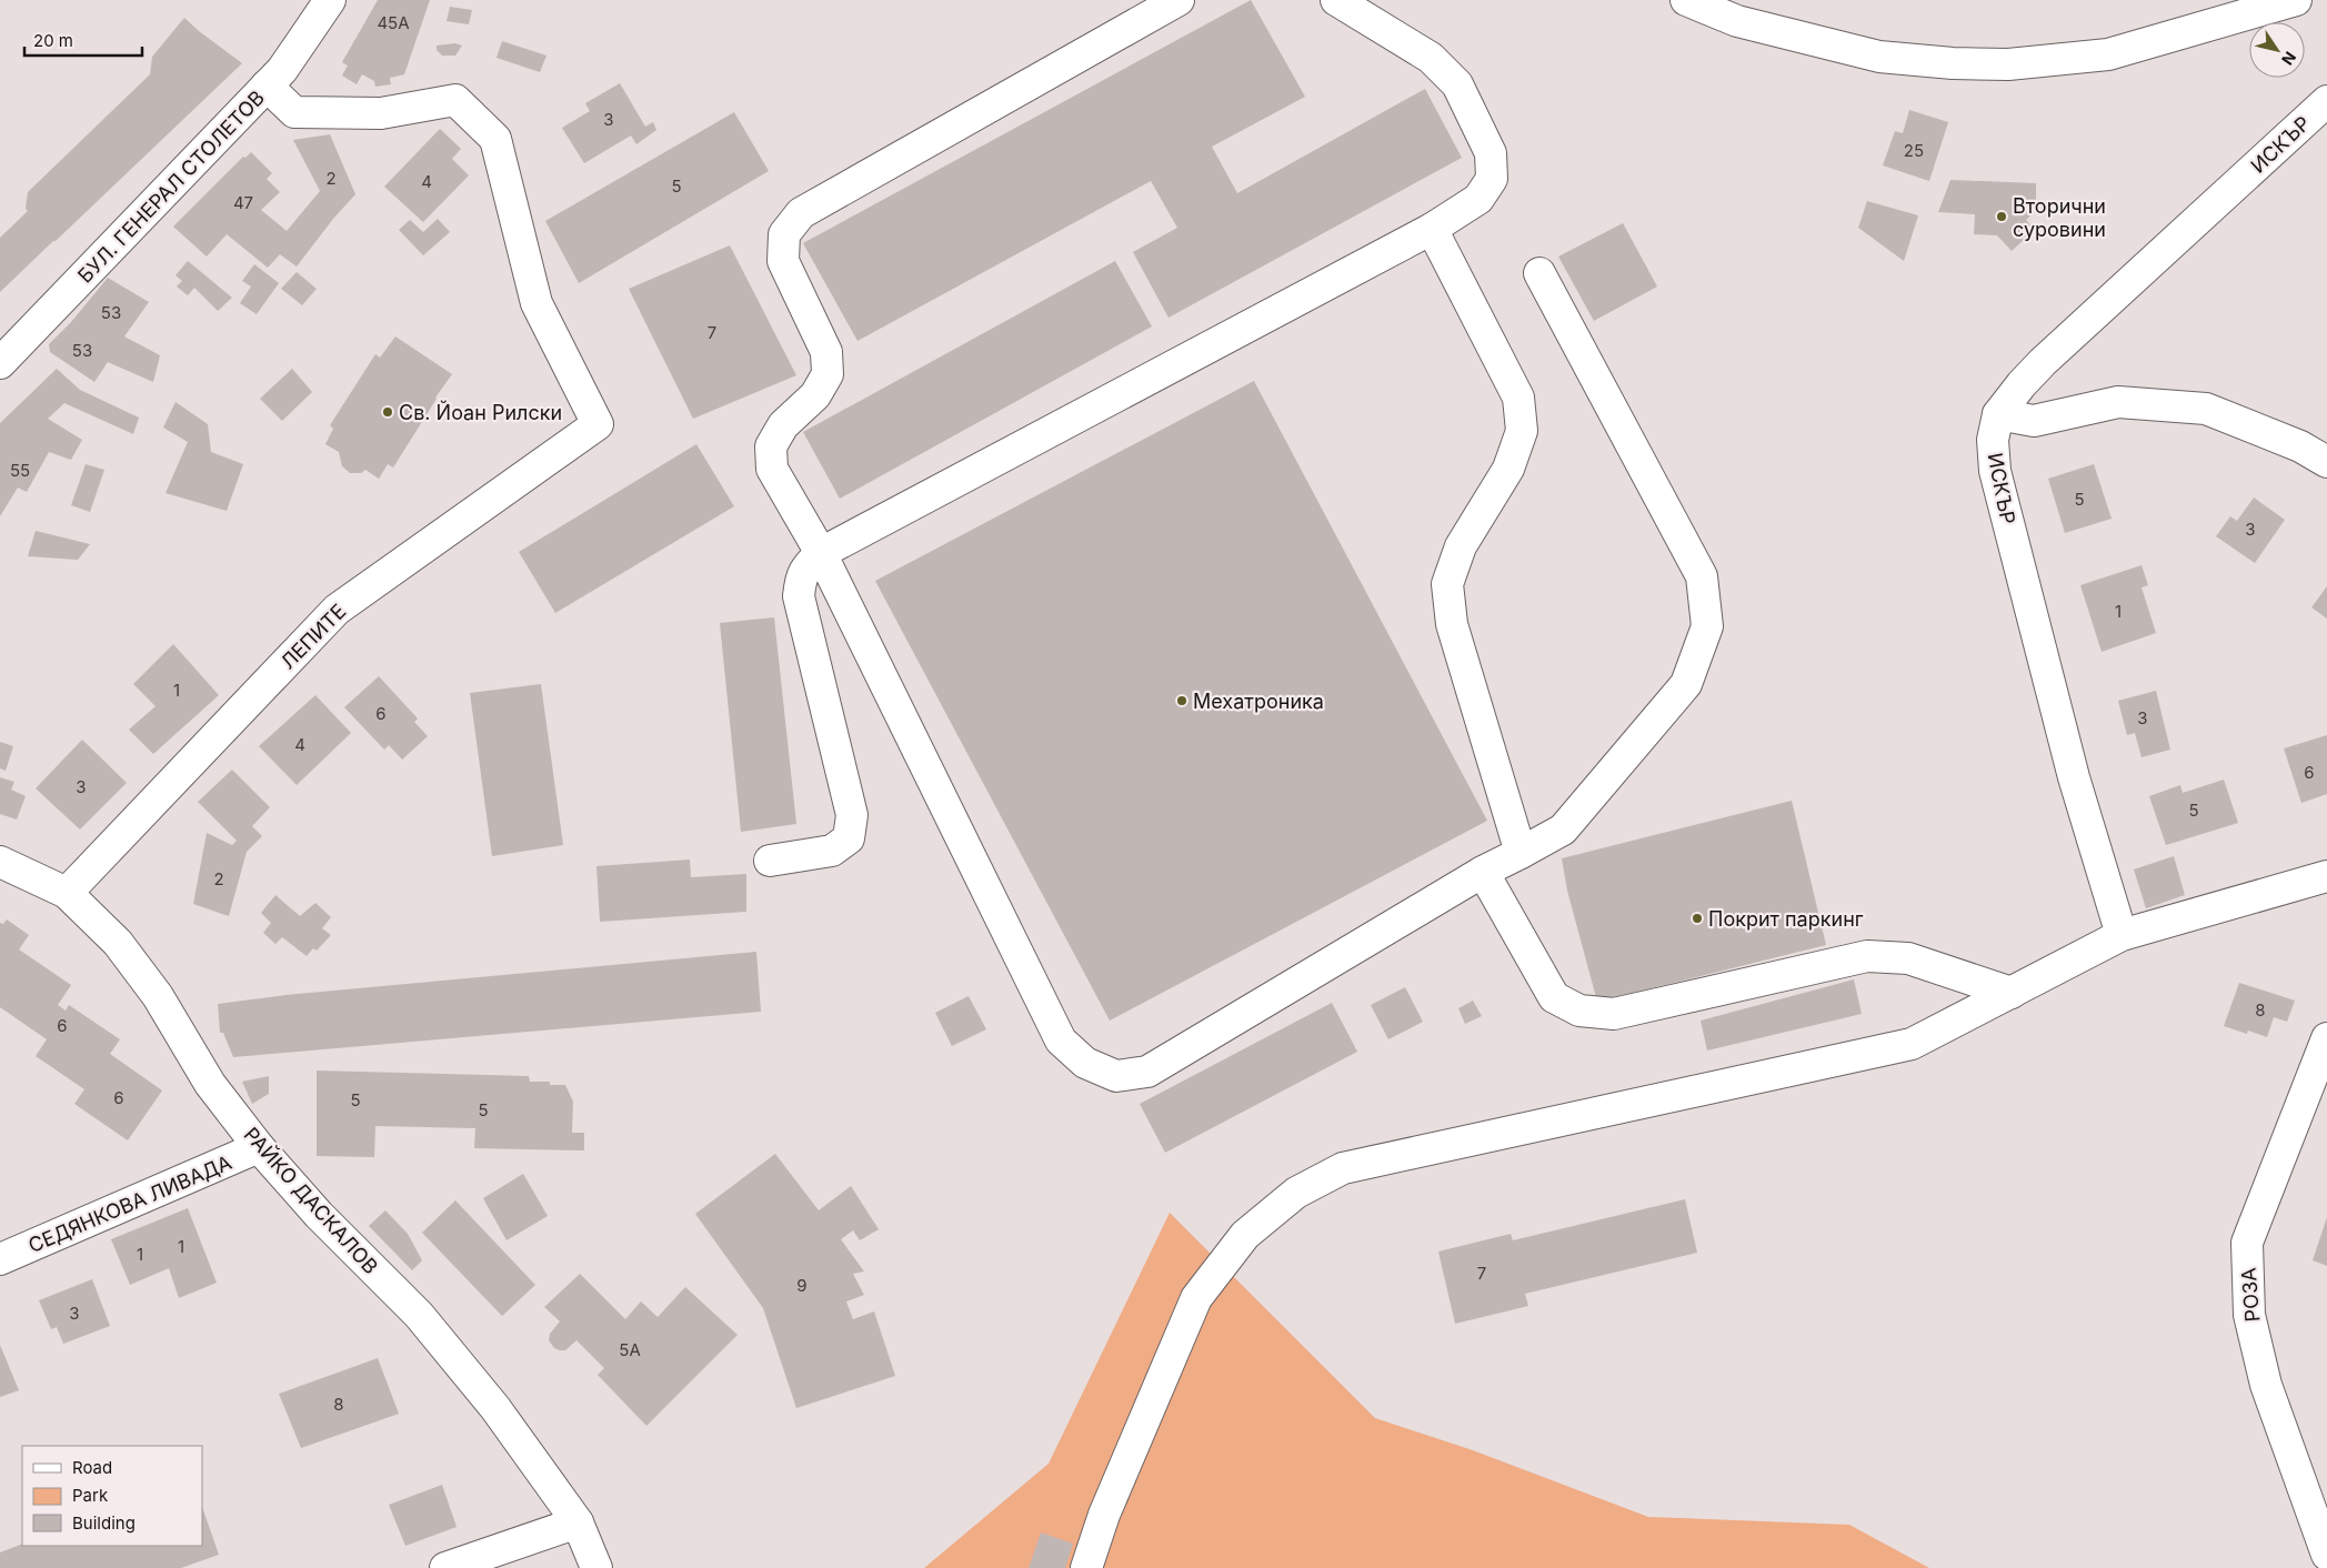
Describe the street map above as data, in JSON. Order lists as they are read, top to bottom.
{
  "streets": {
    "street": [
      "ИСКЪР",
      "БУЛ. ГЕНЕРАЛ СТОЛЕТОВ",
      "ЛЕПИТЕ",
      "РАЙКО ДАСКАЛОВ",
      "СЕДЯНКОВА ЛИВАДА",
      "РОЗА"
    ]
  },
  "crossings": [
    ["БУЛ. ГЕНЕРАЛ СТОЛЕТОВ", "ЛЕПИТЕ"],
    ["ЛЕПИТЕ", "РАЙКО ДАСКАЛОВ"],
    ["РАЙКО ДАСКАЛОВ", "СЕДЯНКОВА ЛИВАДА"]
  ],
  "places": [
    "Вторични суровини",
    "Св. Йоан Рилски",
    "Мехатроника",
    "Покрит паркинг"
  ],
  "house_numbers": [
    "45А",
    "3",
    "25",
    "2",
    "4",
    "5",
    "47",
    "53",
    "7",
    "53",
    "55",
    "5",
    "3",
    "1",
    "1",
    "6",
    "3",
    "4",
    "6",
    "3",
    "5",
    "2",
    "8",
    "6",
    "6",
    "5",
    "5",
    "1",
    "1",
    "7",
    "9",
    "3",
    "5А",
    "8"
  ],
  "legend": ["Road", "Park", "Building"],
  "scale_bar": "20 m",
  "north": "bottom right"
}
